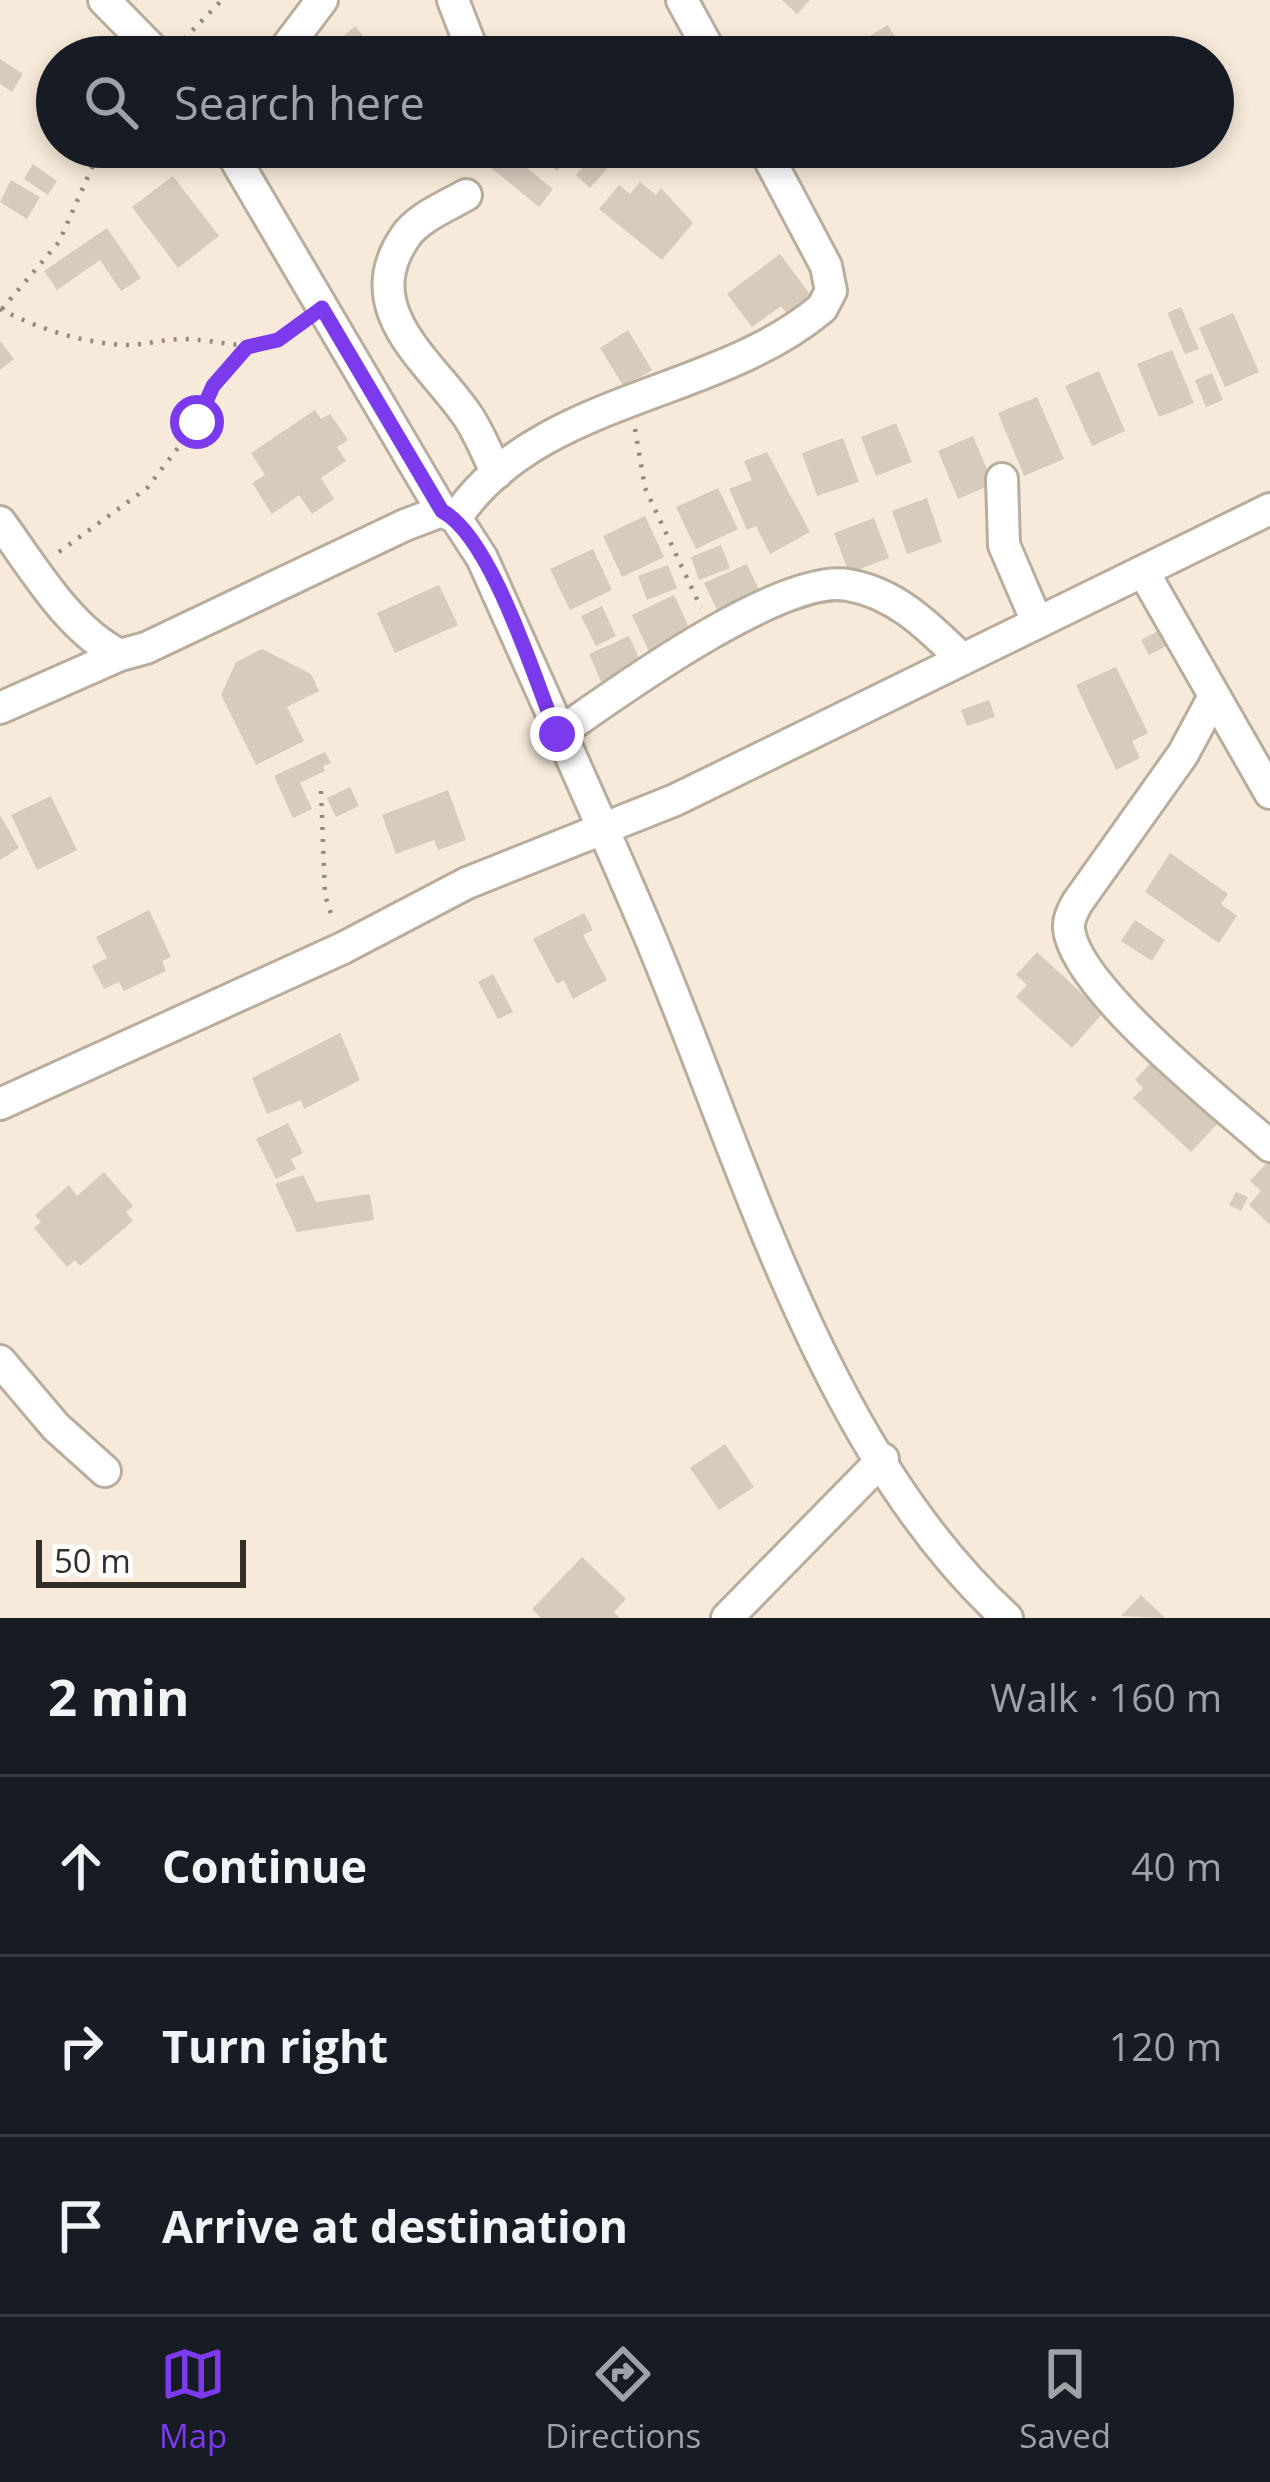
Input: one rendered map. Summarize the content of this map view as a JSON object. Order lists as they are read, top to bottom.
{
  "scale_bar": "50 m",
  "page": {
    "search": "Search here",
    "scale": "50 m",
    "heading": ["2 min", "Walk · 160 m"],
    "list": [
      ["Continue", "40 m"],
      ["Turn right", "120 m"],
      "Arrive at destination"
    ],
    "nav": ["Map", "Directions", "Saved"]
  }
}
